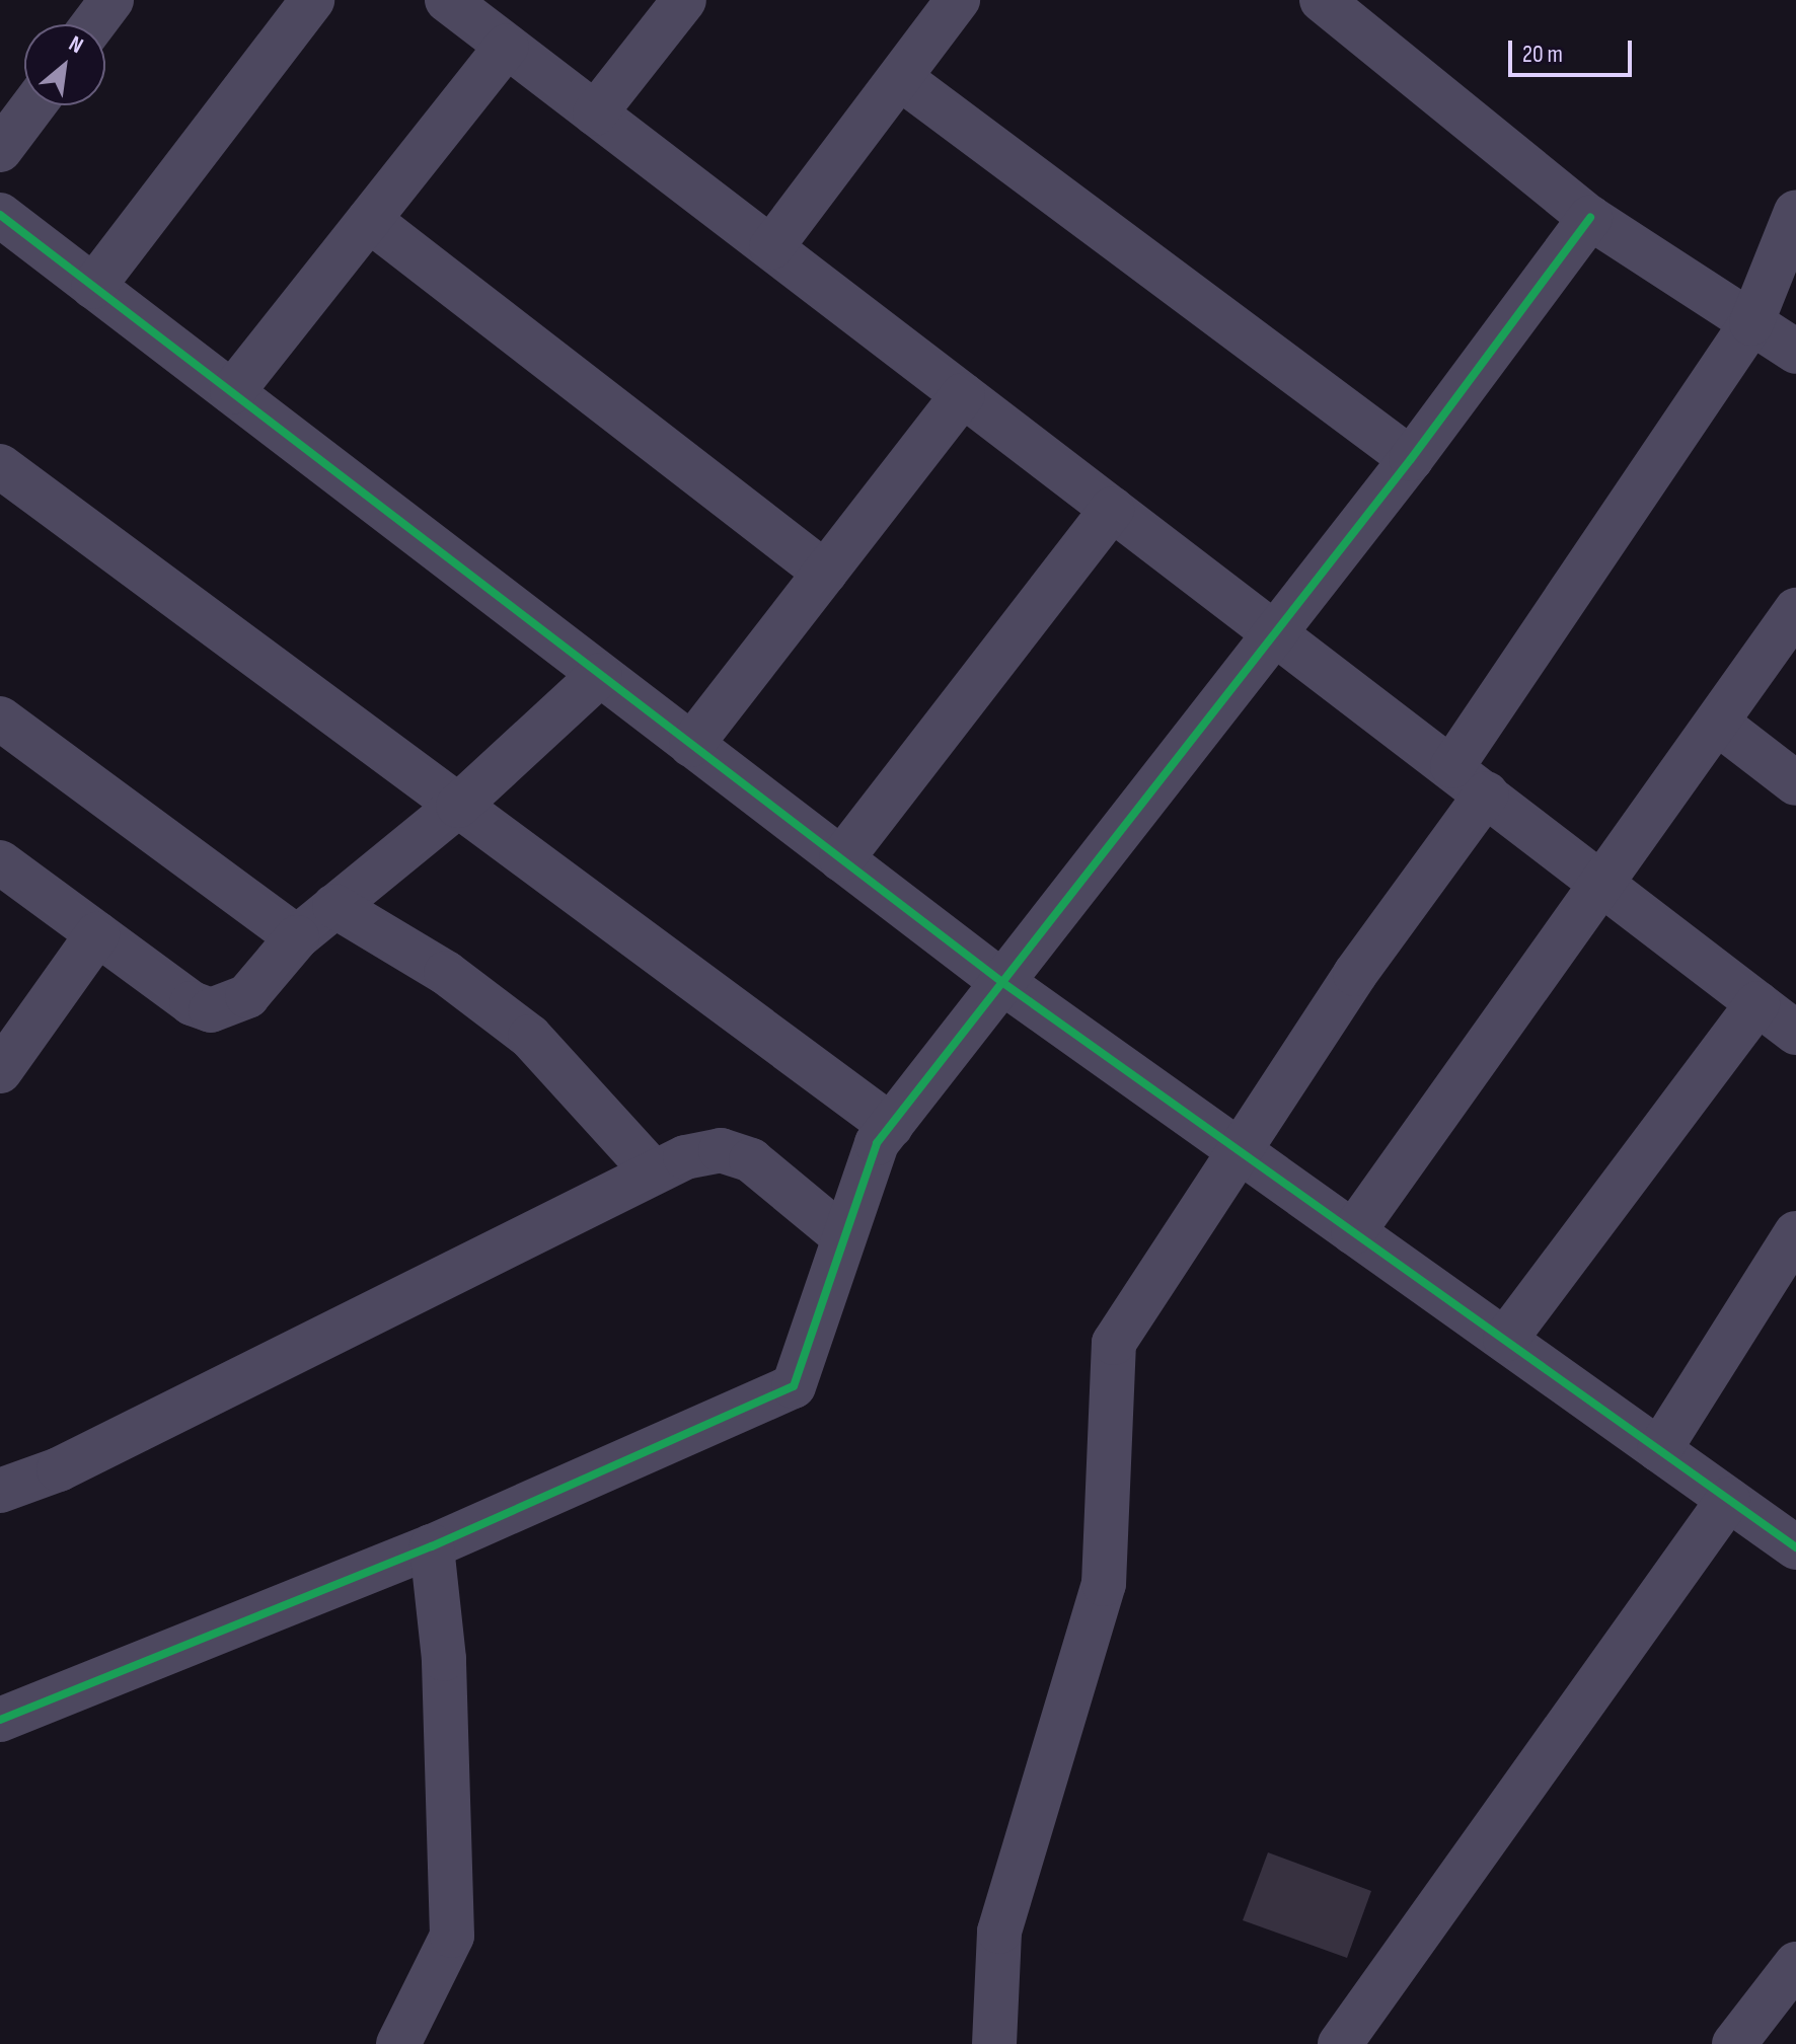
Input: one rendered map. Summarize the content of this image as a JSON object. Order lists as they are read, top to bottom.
{
  "scale_bar": "20 m",
  "north": "top right"
}
